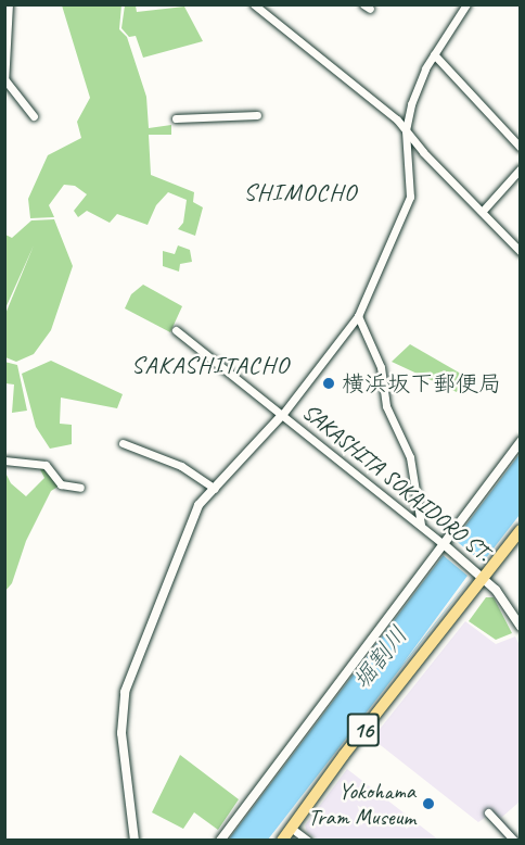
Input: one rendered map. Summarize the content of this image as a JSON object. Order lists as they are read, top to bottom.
{
  "streets": {
    "highway": ["16"],
    "street": ["SAKASHITA SOKAIDORO ST."]
  },
  "crossings": [
    ["SAKASHITA SOKAIDORO ST.", "16"]
  ],
  "districts": ["SHIMOCHO", "SAKASHITACHO"],
  "water": ["堀割川"],
  "places": ["横浜坂下郵便局", "Yokohama Tram Museum"]
}
